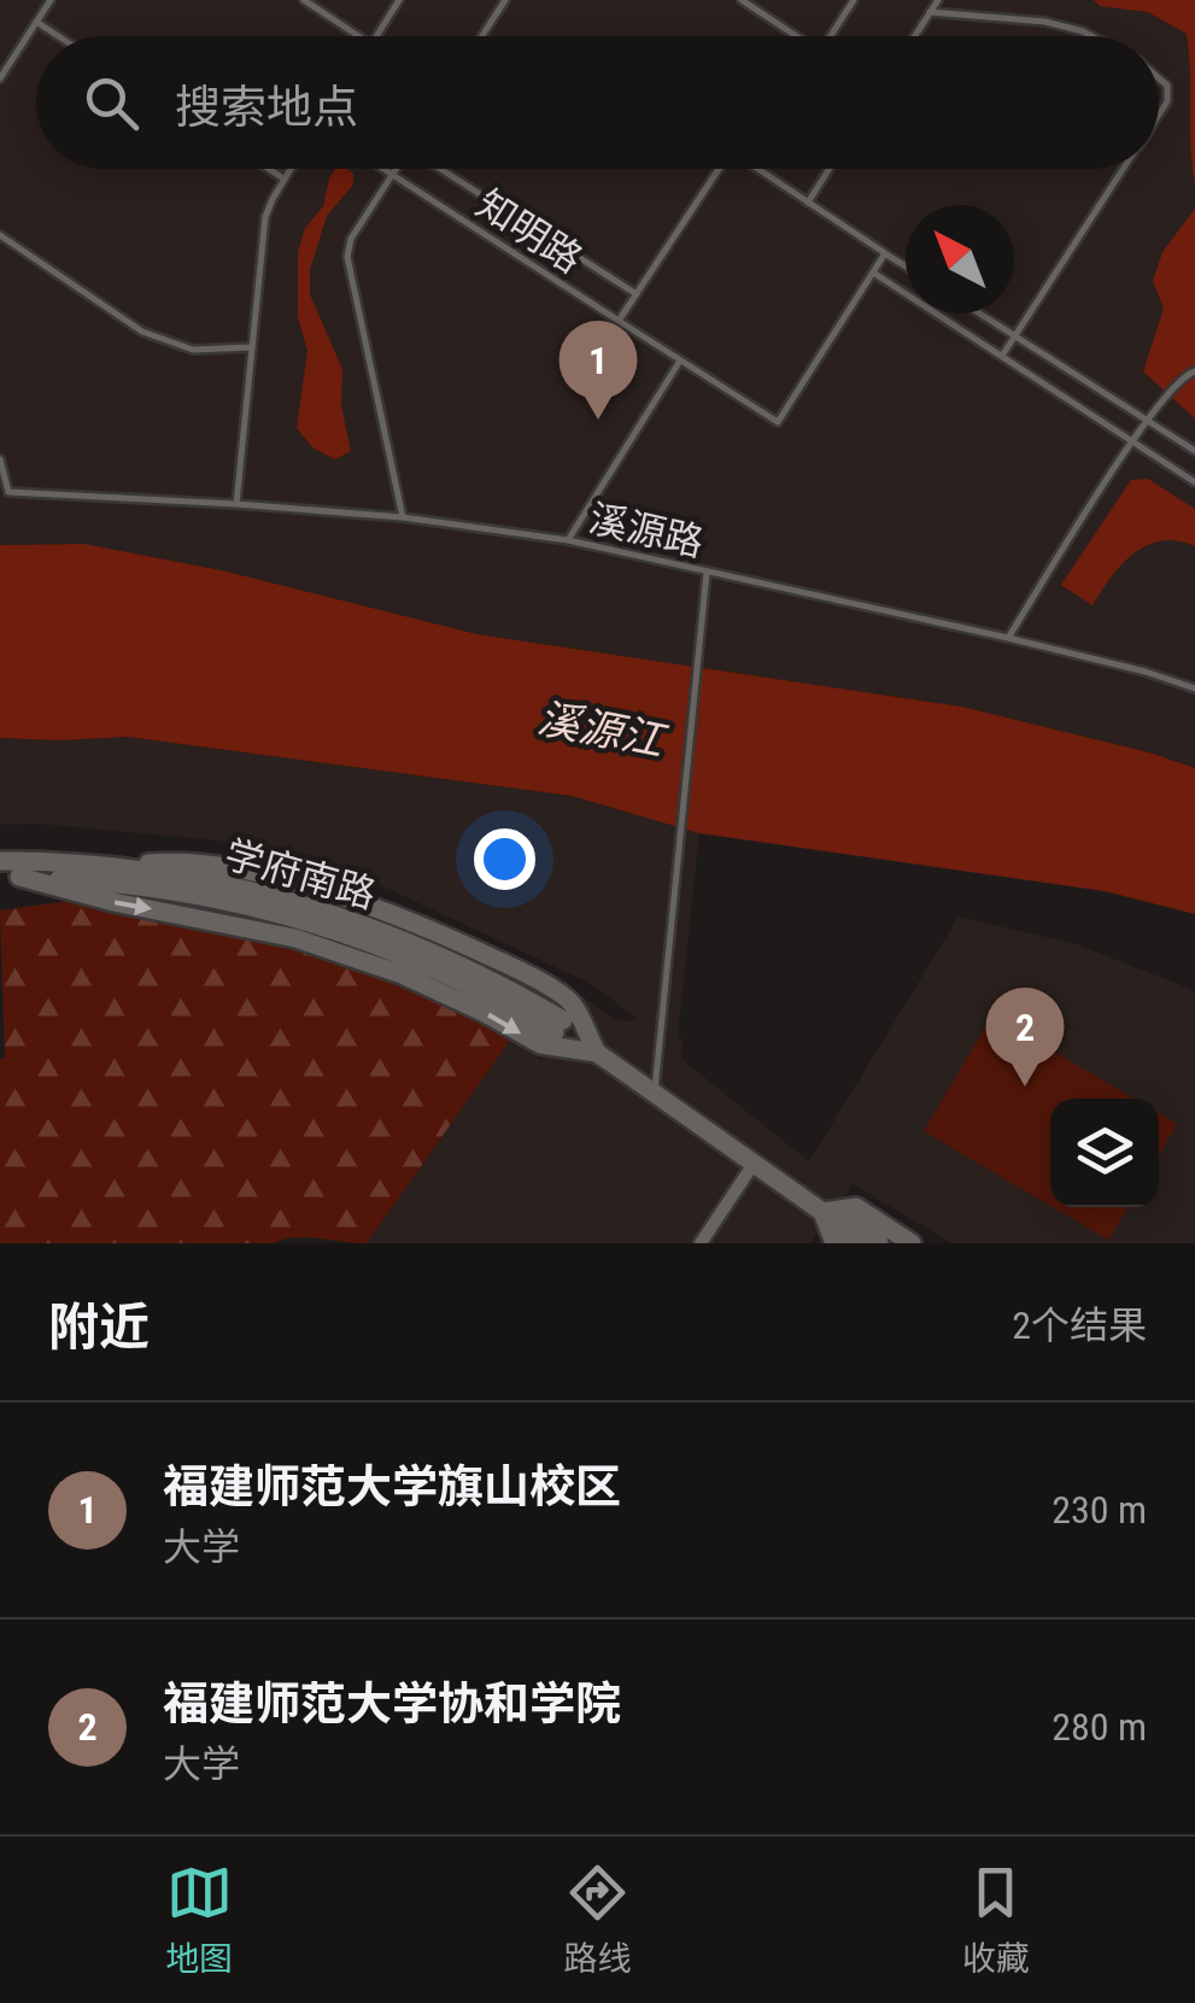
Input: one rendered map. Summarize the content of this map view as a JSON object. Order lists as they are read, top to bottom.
{
  "streets": {
    "main road": ["学府南路"],
    "lane": ["知明路", "溪源路"]
  },
  "water": ["溪源江"],
  "north": "top left",
  "page": {
    "search": "搜索地点",
    "pins": ["1", "2"],
    "heading": ["附近", "2个结果"],
    "list": [
      {
        "mark": "1",
        "name": "福建师范大学旗山校区",
        "note": "大学",
        "value": "230 m"
      },
      {
        "mark": "2",
        "name": "福建师范大学协和学院",
        "note": "大学",
        "value": "280 m"
      }
    ],
    "nav": ["地图", "路线", "收藏"]
  }
}
